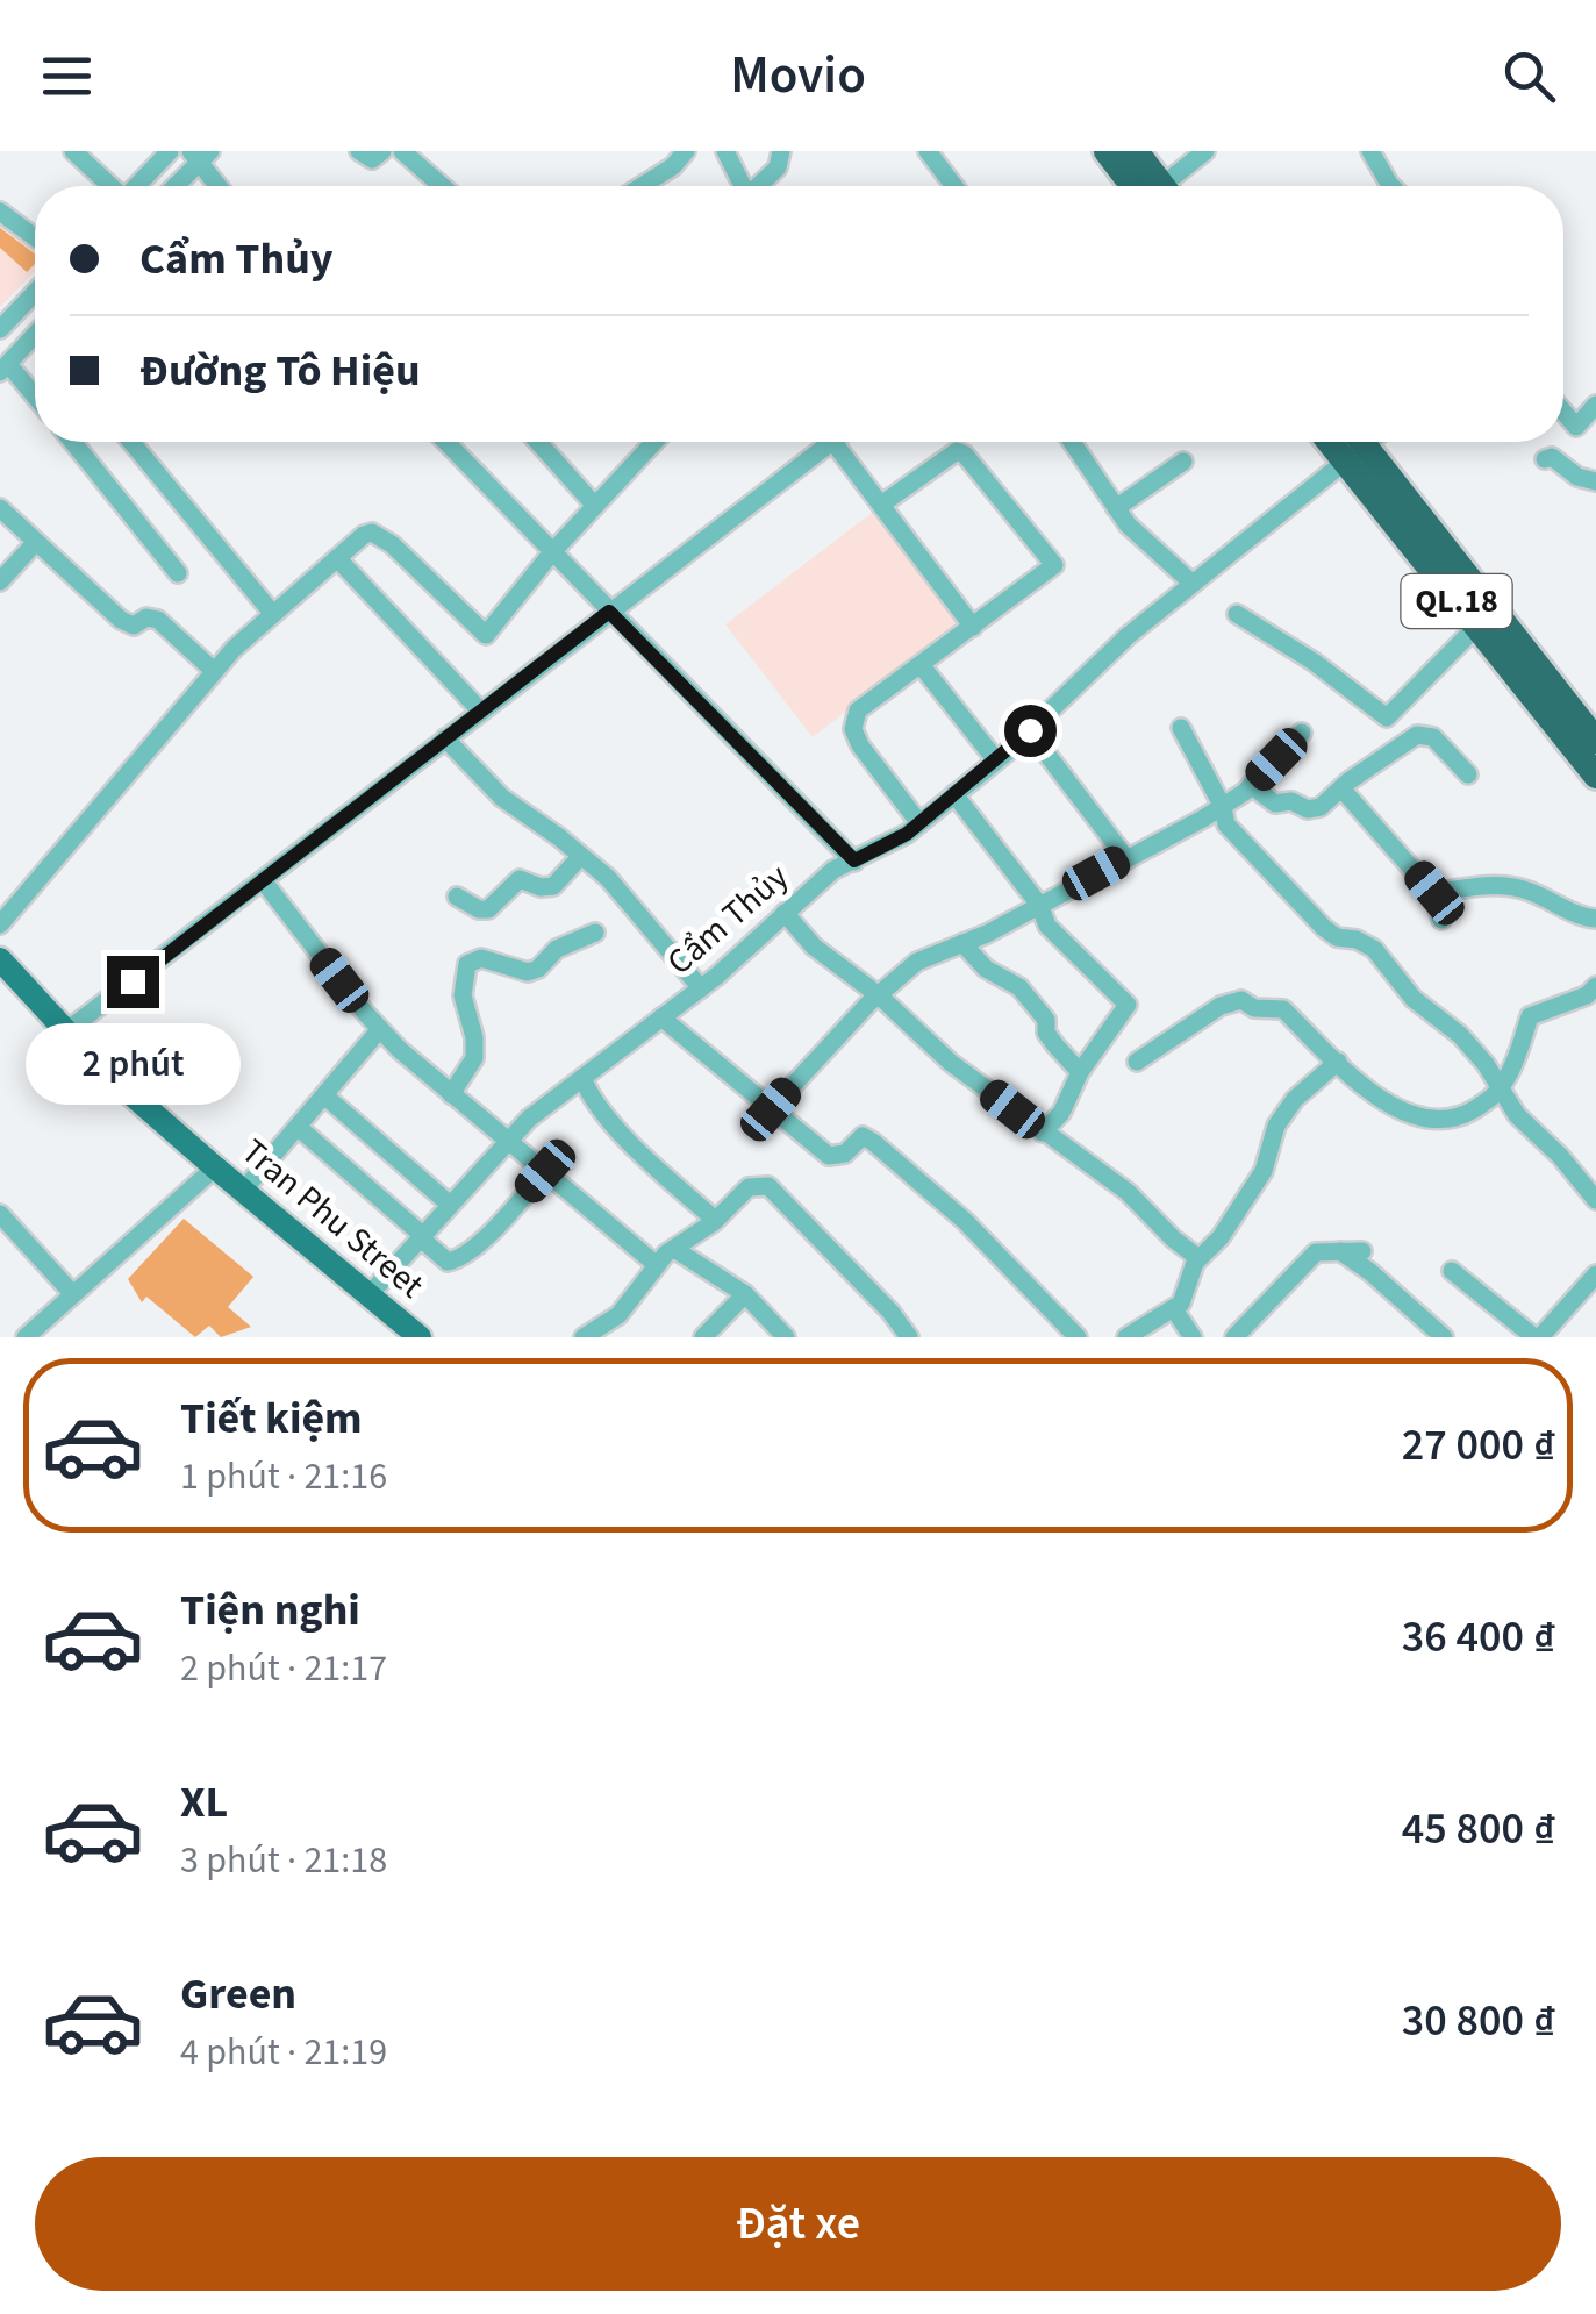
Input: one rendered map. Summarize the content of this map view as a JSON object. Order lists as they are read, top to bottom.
{
  "streets": {
    "highway": ["QL.18"],
    "main road": ["Tran Phu Street"],
    "street": ["Cẩm Thủy"]
  },
  "crossings": [
    ["QL.18", "Cẩm Thủy"],
    ["Cẩm Thủy", "Tran Phu Street"]
  ],
  "page": {
    "header": "Movio",
    "banner": ["Cẩm Thủy", "Đường Tô Hiệu"],
    "bubble": "2 phút",
    "list": [
      {
        "name": "Tiết kiệm",
        "note": "1 phút · 21:16",
        "value": "27 000 ₫"
      },
      {
        "name": "Tiện nghi",
        "note": "2 phút · 21:17",
        "value": "36 400 ₫"
      },
      {
        "name": "XL",
        "note": "3 phút · 21:18",
        "value": "45 800 ₫"
      },
      {
        "name": "Green",
        "note": "4 phút · 21:19",
        "value": "30 800 ₫"
      }
    ],
    "buttons": "Đặt xe"
  }
}
